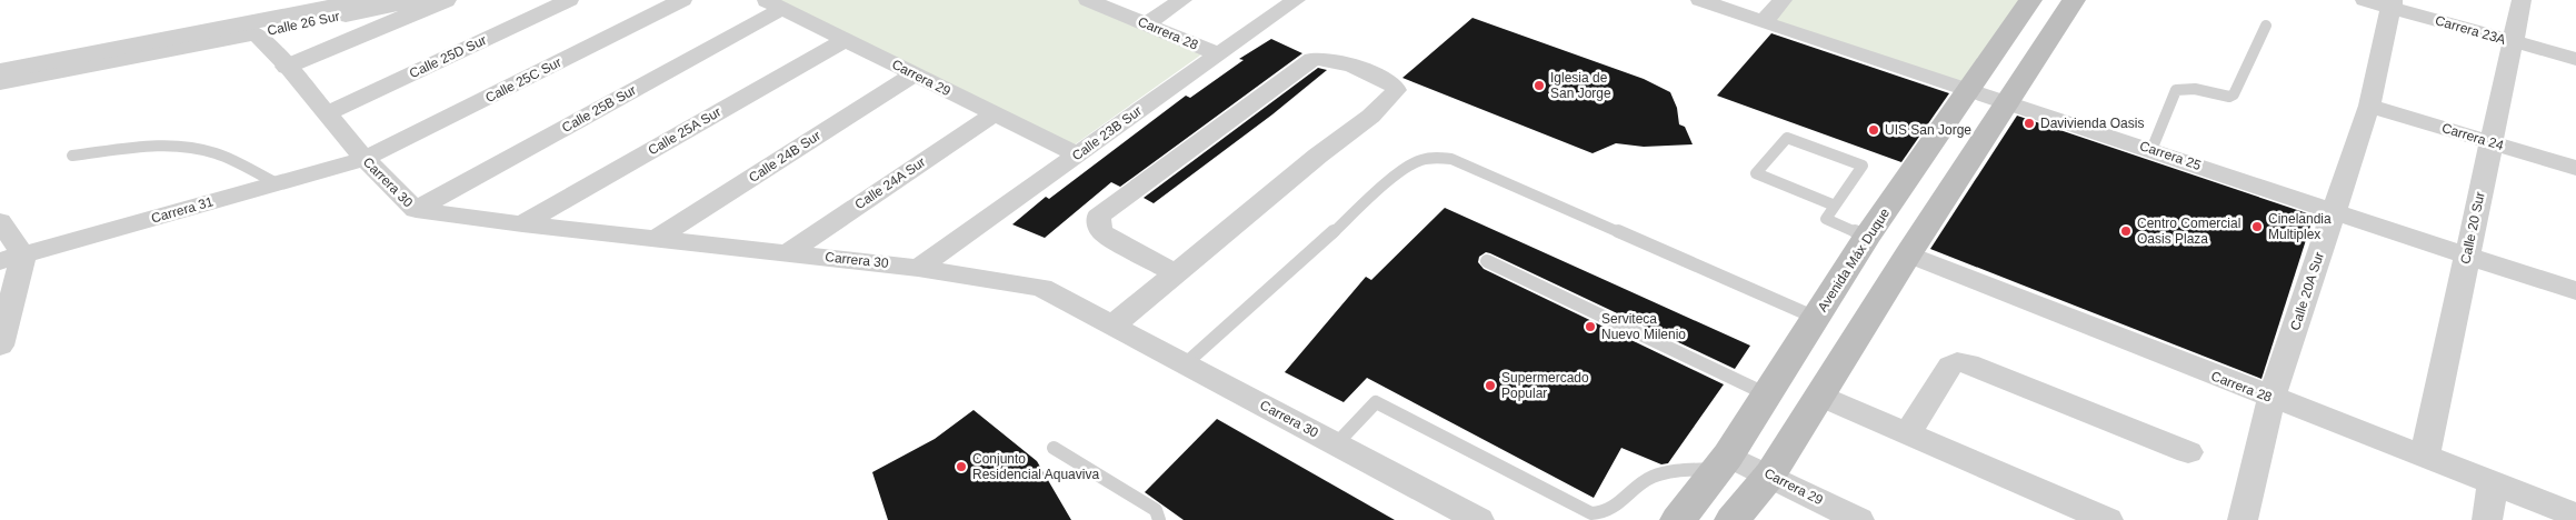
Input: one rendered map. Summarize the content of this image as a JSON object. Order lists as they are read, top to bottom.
{
  "streets": {
    "main road": ["Avenida Máx Duque"],
    "street": [
      "Calle 26 Sur",
      "Carrera 23A",
      "Carrera 28",
      "Calle 25D Sur",
      "Carrera 29",
      "Calle 25C Sur",
      "Calle 25B Sur",
      "Calle 25A Sur",
      "Calle 23B Sur",
      "Carrera 24",
      "Carrera 25",
      "Calle 24B Sur",
      "Carrera 30",
      "Calle 24A Sur",
      "Carrera 31",
      "Calle 20 Sur",
      "Calle 20A Sur"
    ]
  },
  "crossings": [
    ["Calle 26 Sur", "Carrera 30"],
    ["Carrera 23A", "Calle 20 Sur"],
    ["Carrera 23A", "Calle 20A Sur"],
    ["Carrera 28", "Calle 23B Sur"],
    ["Carrera 28", "Calle 20 Sur"],
    ["Carrera 28", "Calle 20A Sur"],
    ["Calle 25D Sur", "Carrera 30"],
    ["Carrera 29", "Calle 25B Sur"],
    ["Carrera 29", "Calle 25A Sur"],
    ["Carrera 29", "Calle 23B Sur"],
    ["Carrera 29", "Calle 24B Sur"],
    ["Carrera 29", "Calle 24A Sur"],
    ["Carrera 29", "Avenida Máx Duque"],
    ["Calle 25C Sur", "Carrera 30"],
    ["Calle 25C Sur", "Carrera 31"],
    ["Calle 25B Sur", "Carrera 30"],
    ["Calle 25A Sur", "Carrera 30"],
    ["Calle 23B Sur", "Carrera 30"],
    ["Carrera 24", "Calle 20 Sur"],
    ["Carrera 24", "Calle 20A Sur"],
    ["Carrera 25", "Calle 20 Sur"],
    ["Carrera 25", "Avenida Máx Duque"],
    ["Carrera 25", "Calle 20A Sur"],
    ["Calle 24B Sur", "Carrera 30"],
    ["Carrera 30", "Calle 24A Sur"],
    ["Carrera 30", "Carrera 31"]
  ],
  "places": [
    "Iglesia de San Jorge",
    "Davivienda Oasis",
    "UIS San Jorge",
    "Cinelandia Multiplex",
    "Centro Comercial Oasis Plaza",
    "Serviteca Nuevo Milenio",
    "Supermercado Popular",
    "Conjunto Residencial Aquaviva"
  ]
}
